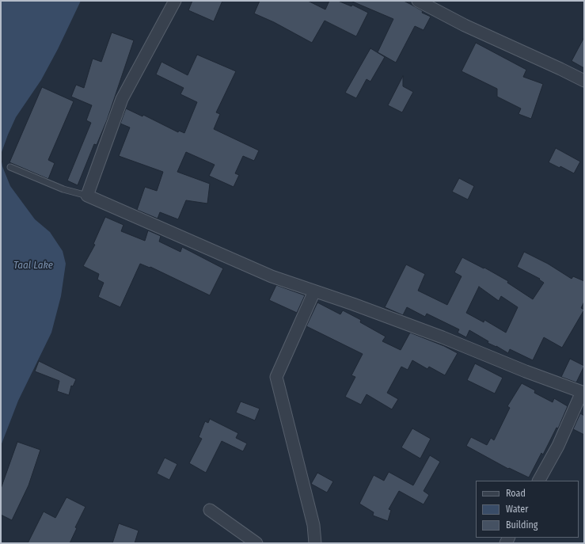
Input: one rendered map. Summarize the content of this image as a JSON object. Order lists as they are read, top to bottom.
{
  "water": ["Taal Lake"],
  "legend": ["Road", "Water", "Building"]
}
